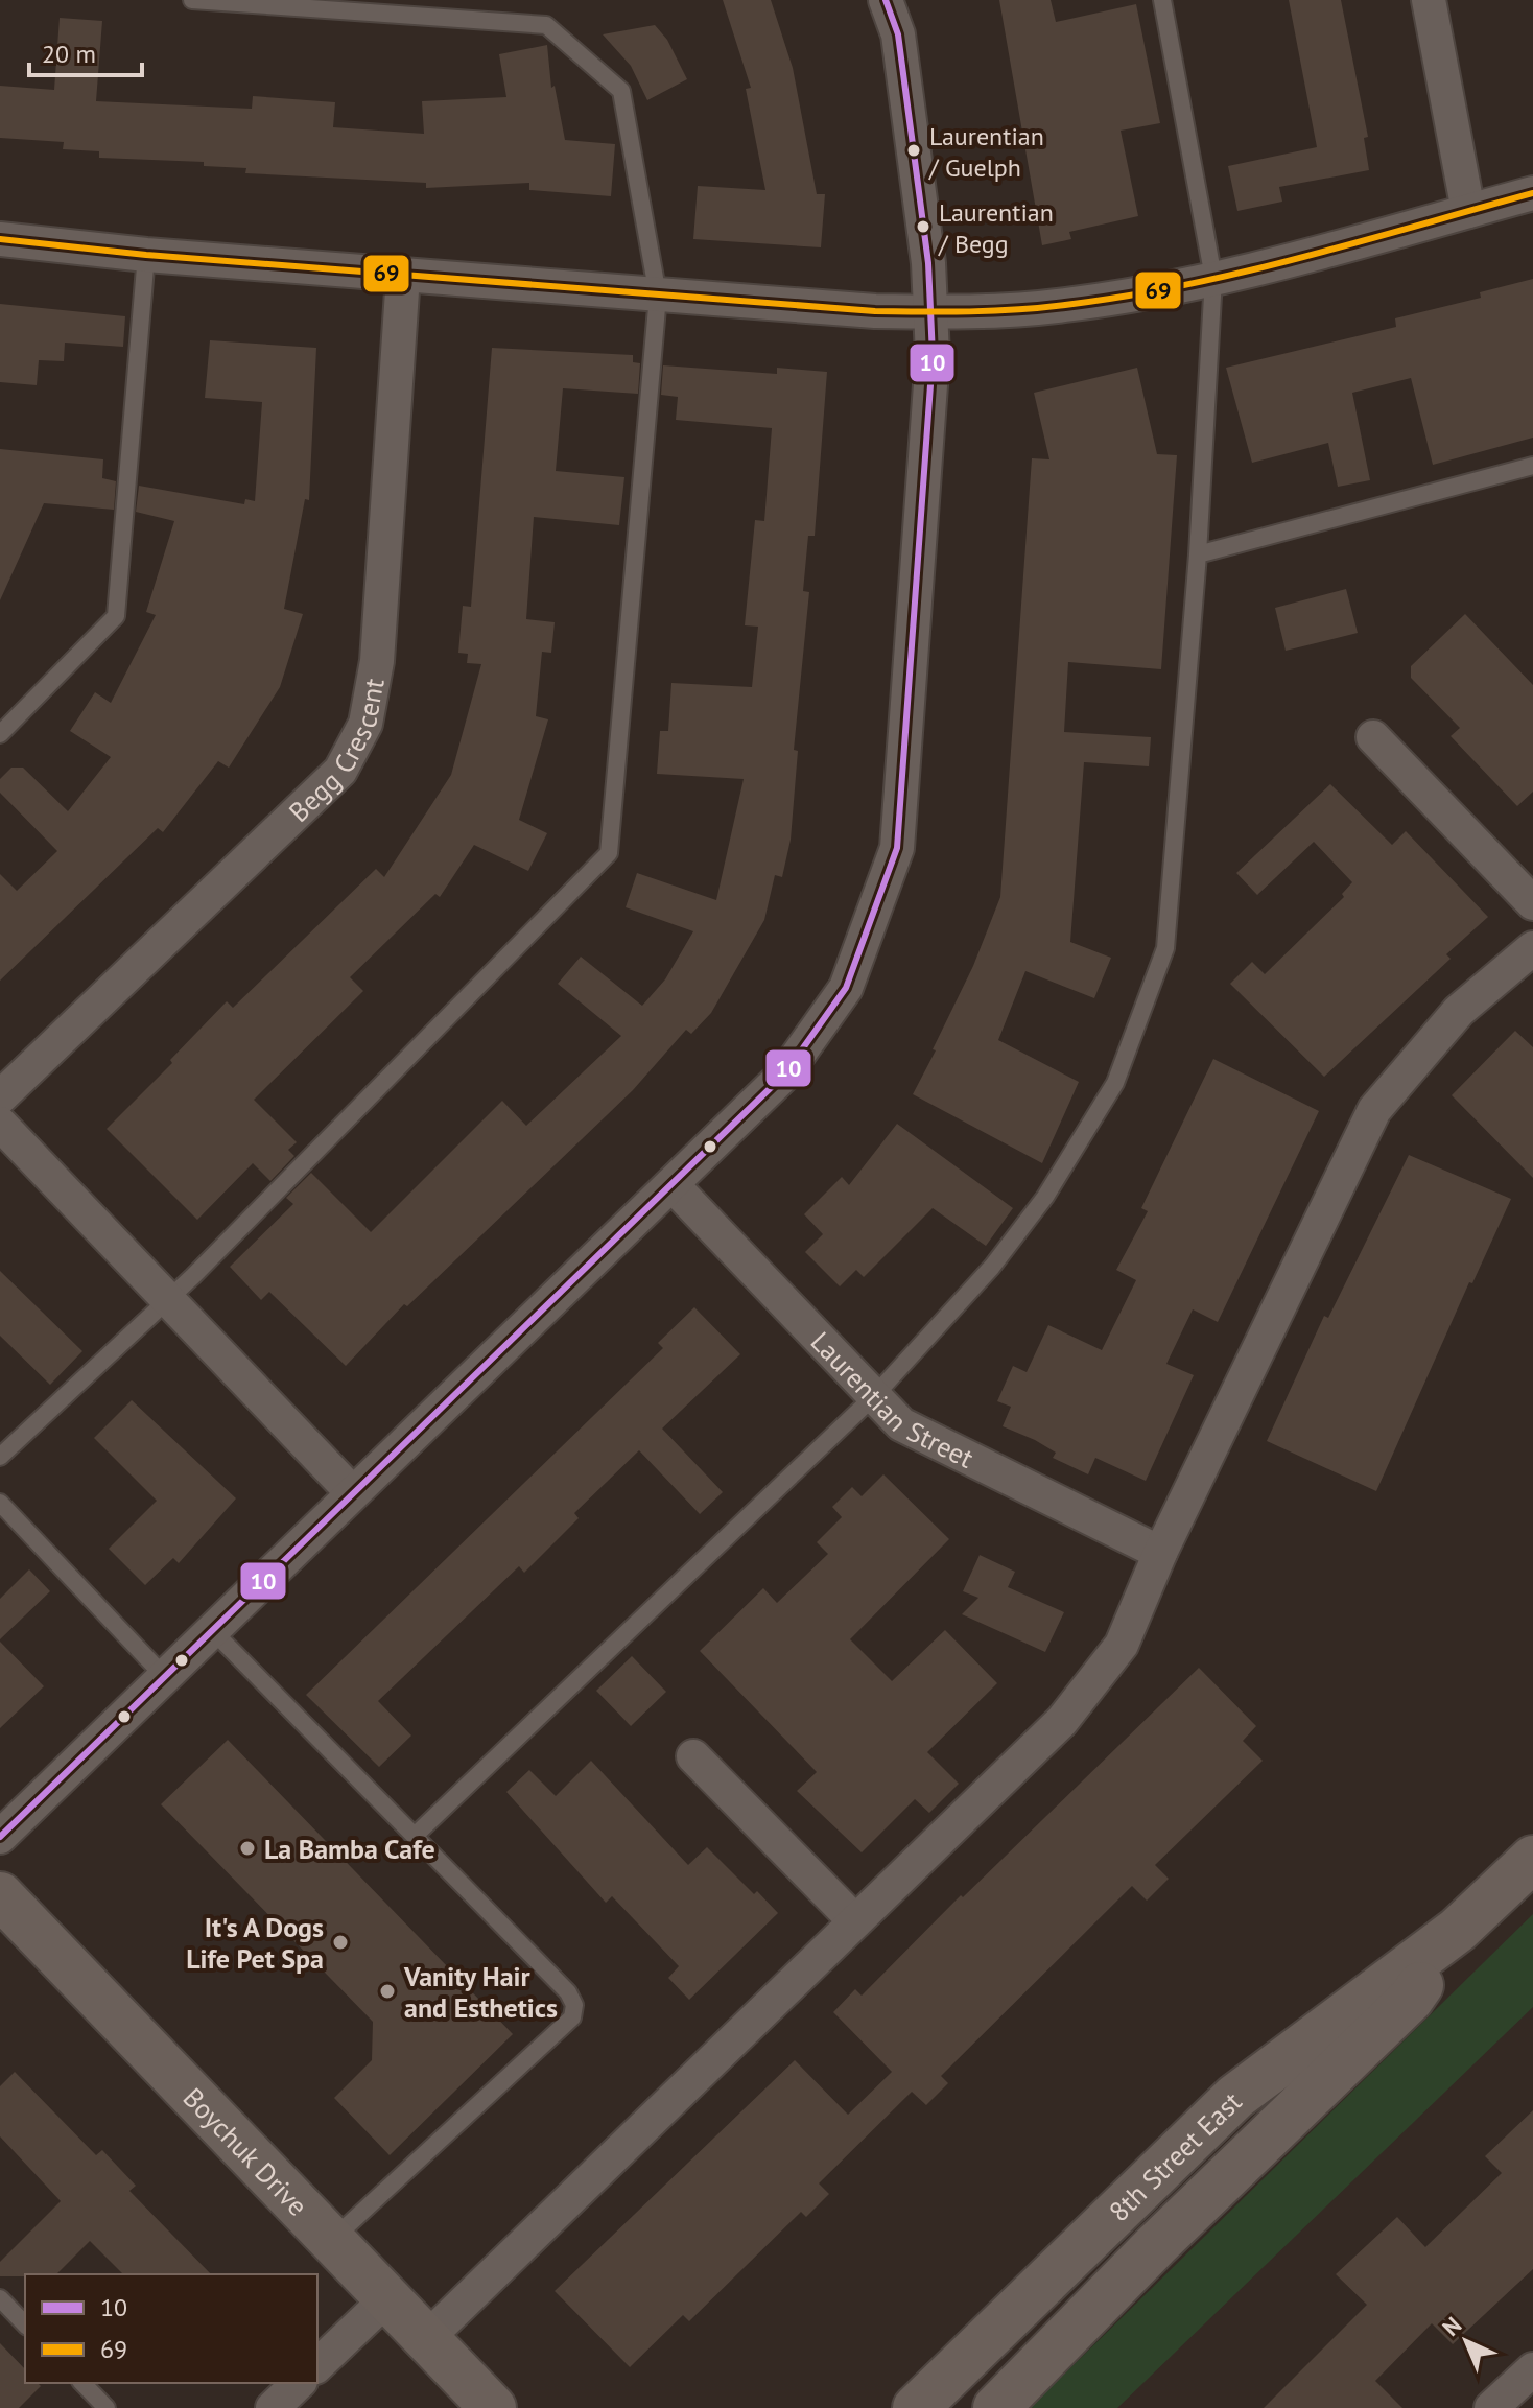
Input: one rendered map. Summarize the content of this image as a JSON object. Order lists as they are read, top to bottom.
{
  "streets": {
    "main road": ["Boychuk Drive", "8th Street East"],
    "street": ["Begg Crescent", "Laurentian Street"]
  },
  "places": [
    "Laurentian / Guelph",
    "Laurentian / Begg",
    "La Bamba Cafe",
    "It's A Dogs Life Pet Spa",
    "Vanity Hair and Esthetics"
  ],
  "lines": ["transit line 10", "transit line 69"],
  "legend": ["10", "69"],
  "scale_bar": "20 m",
  "north": "top left"
}
